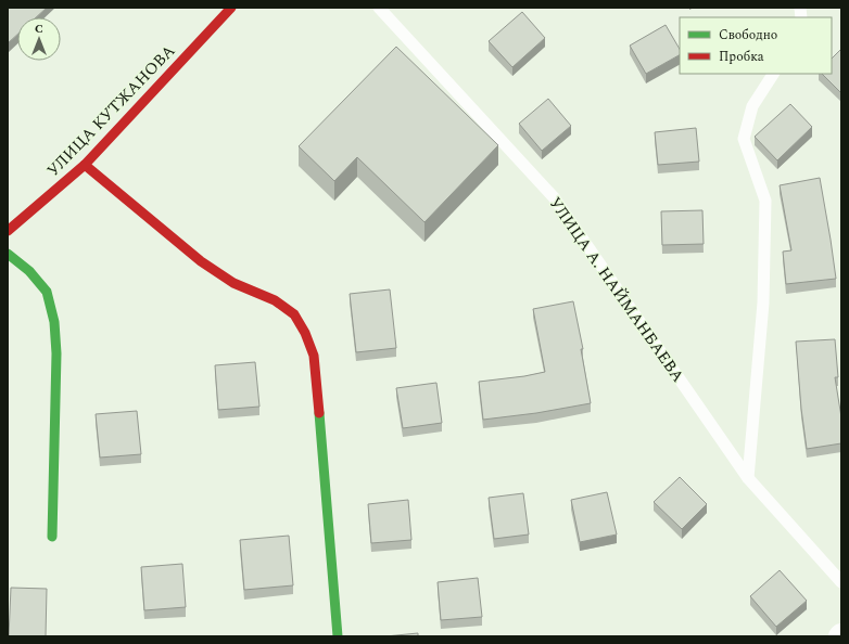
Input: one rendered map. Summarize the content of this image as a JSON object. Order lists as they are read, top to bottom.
{
  "streets": {
    "street": ["УЛИЦА КУТЖАНОВА"],
    "lane": ["УЛИЦА А. НАЙМАНБАЕВА"]
  },
  "legend": ["Свободно", "Пробка"],
  "north": "top"
}
